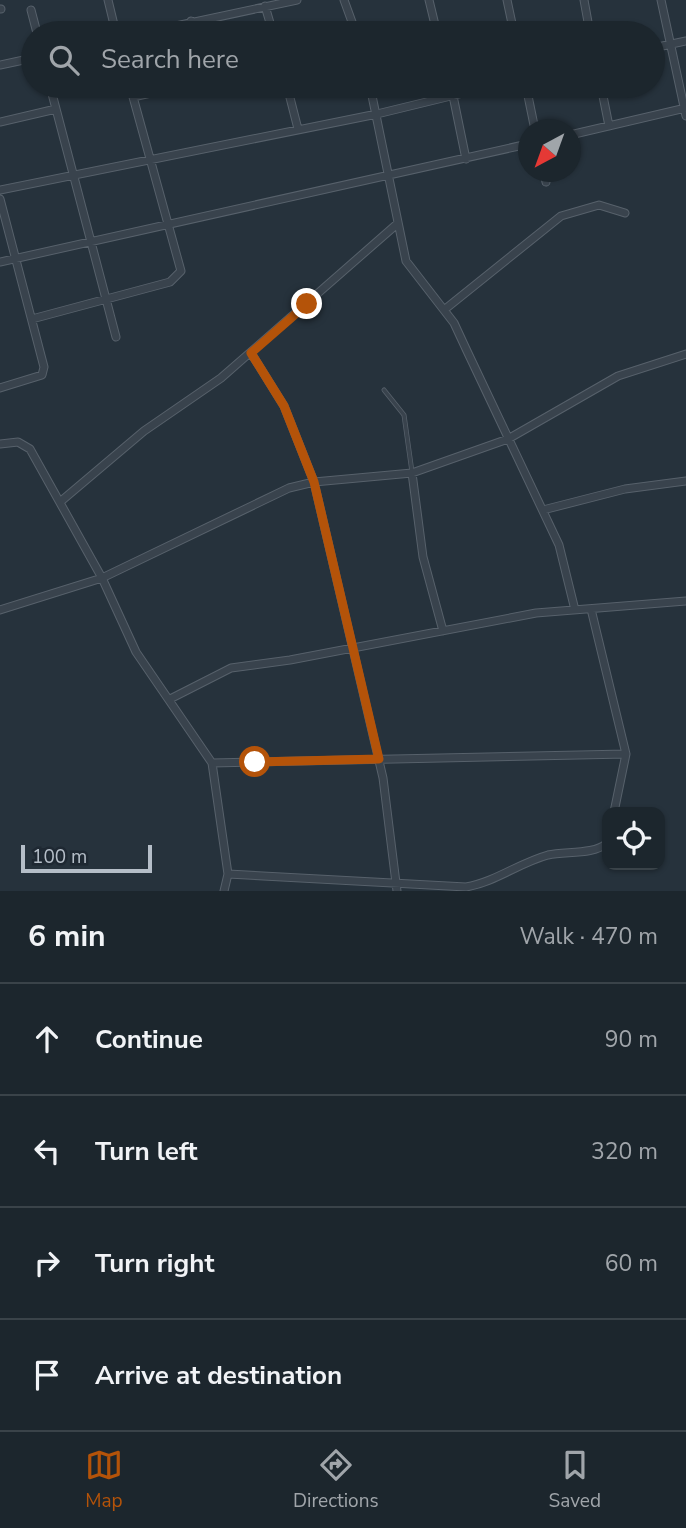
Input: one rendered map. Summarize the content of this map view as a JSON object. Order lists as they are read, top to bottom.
{
  "scale_bar": "100 m",
  "north": "bottom left",
  "page": {
    "search": "Search here",
    "scale": "100 m",
    "heading": ["6 min", "Walk · 470 m"],
    "list": [
      ["Continue", "90 m"],
      ["Turn left", "320 m"],
      ["Turn right", "60 m"],
      "Arrive at destination"
    ],
    "nav": ["Map", "Directions", "Saved"]
  }
}
